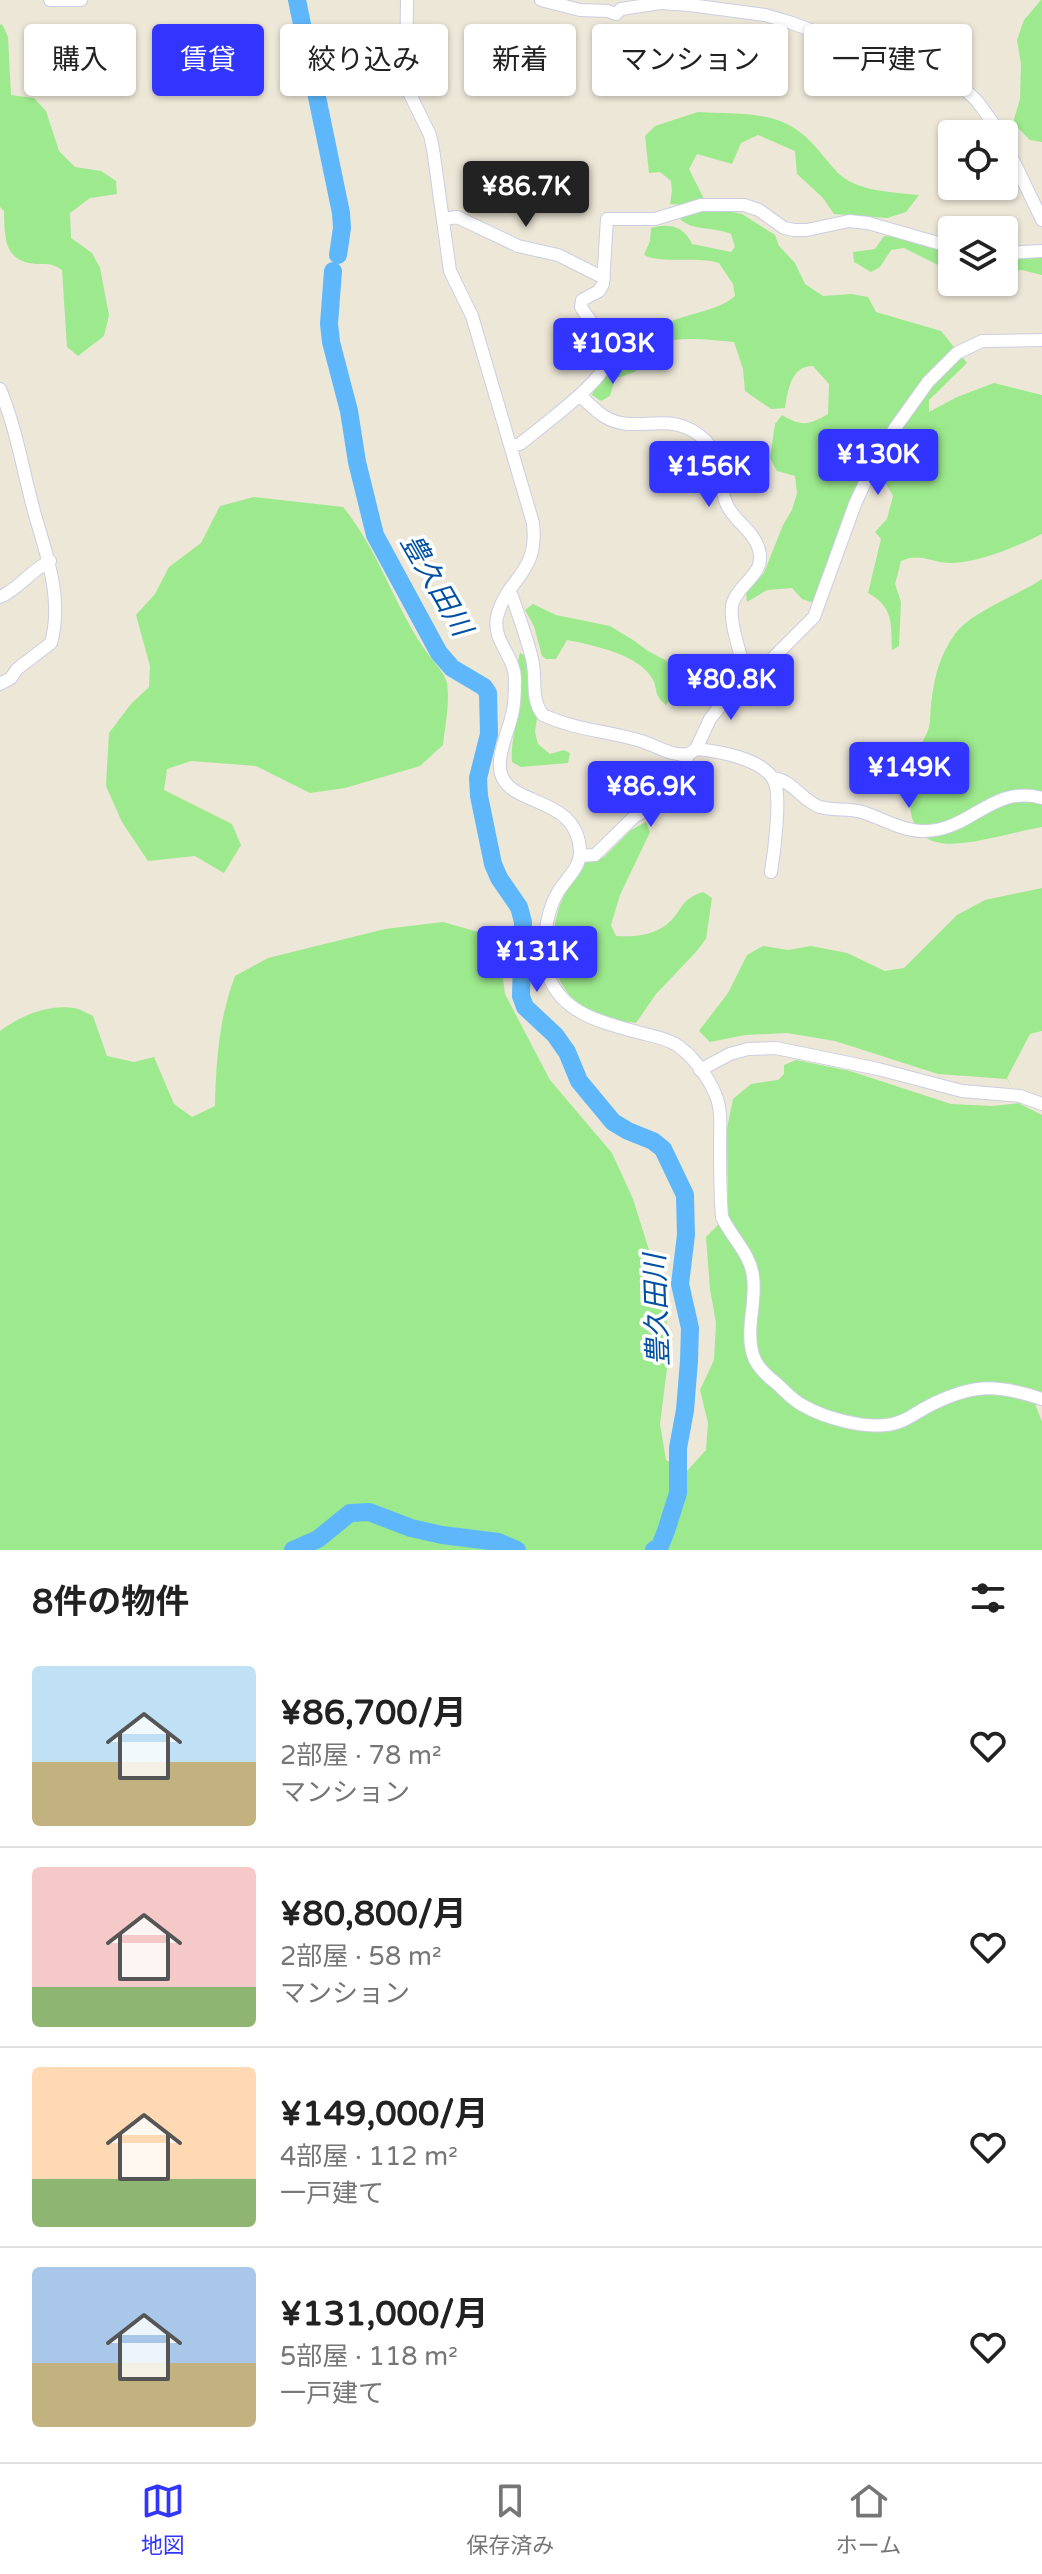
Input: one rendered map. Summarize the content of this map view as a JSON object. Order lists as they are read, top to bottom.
{
  "water": ["豊久田川"],
  "page": {
    "chip": [
      "購入",
      "賃貸",
      "絞り込み",
      "新着",
      "マンション",
      "一戸建て"
    ],
    "price": [
      "¥86.7K",
      "¥103K",
      "¥130K",
      "¥156K",
      "¥80.8K",
      "¥149K",
      "¥86.9K",
      "¥131K"
    ],
    "heading": "8件の物件",
    "list": [
      {
        "name": "¥86,700/月",
        "note": "2部屋 · 78 m² · マンション"
      },
      {
        "name": "¥80,800/月",
        "note": "2部屋 · 58 m² · マンション"
      },
      {
        "name": "¥149,000/月",
        "note": "4部屋 · 112 m² · 一戸建て"
      },
      {
        "name": "¥131,000/月",
        "note": "5部屋 · 118 m² · 一戸建て"
      }
    ],
    "tabs": ["地図", "保存済み", "ホーム"]
  }
}
